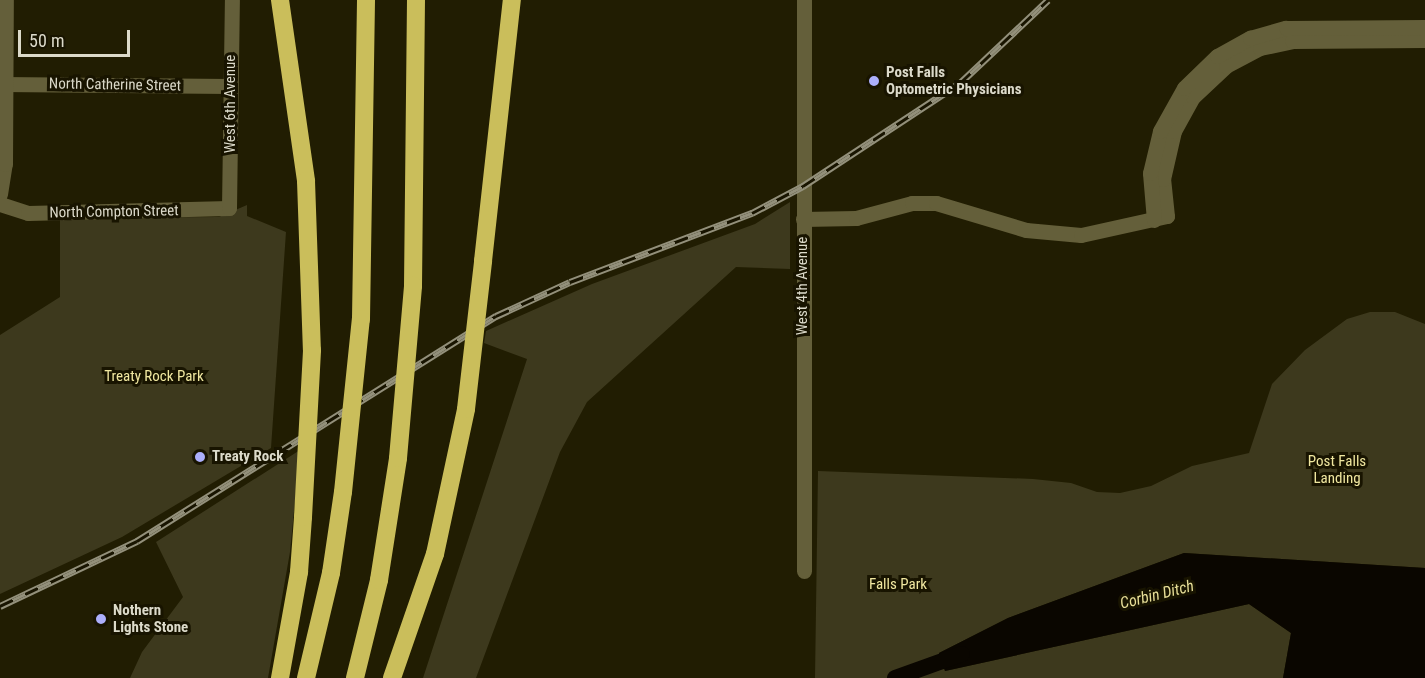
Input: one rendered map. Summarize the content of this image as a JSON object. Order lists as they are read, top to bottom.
{
  "streets": {
    "street": [
      "North Catherine Street",
      "West 6th Avenue",
      "North Compton Street",
      "West 4th Avenue"
    ]
  },
  "crossings": [
    ["North Catherine Street", "West 6th Avenue"],
    ["West 6th Avenue", "North Compton Street"]
  ],
  "water": ["Corbin Ditch"],
  "parks": ["Treaty Rock Park", "Post Falls Landing", "Falls Park"],
  "places": ["Post Falls Optometric Physicians", "Treaty Rock", "Nothern Lights Stone"],
  "scale_bar": "50 m"
}
